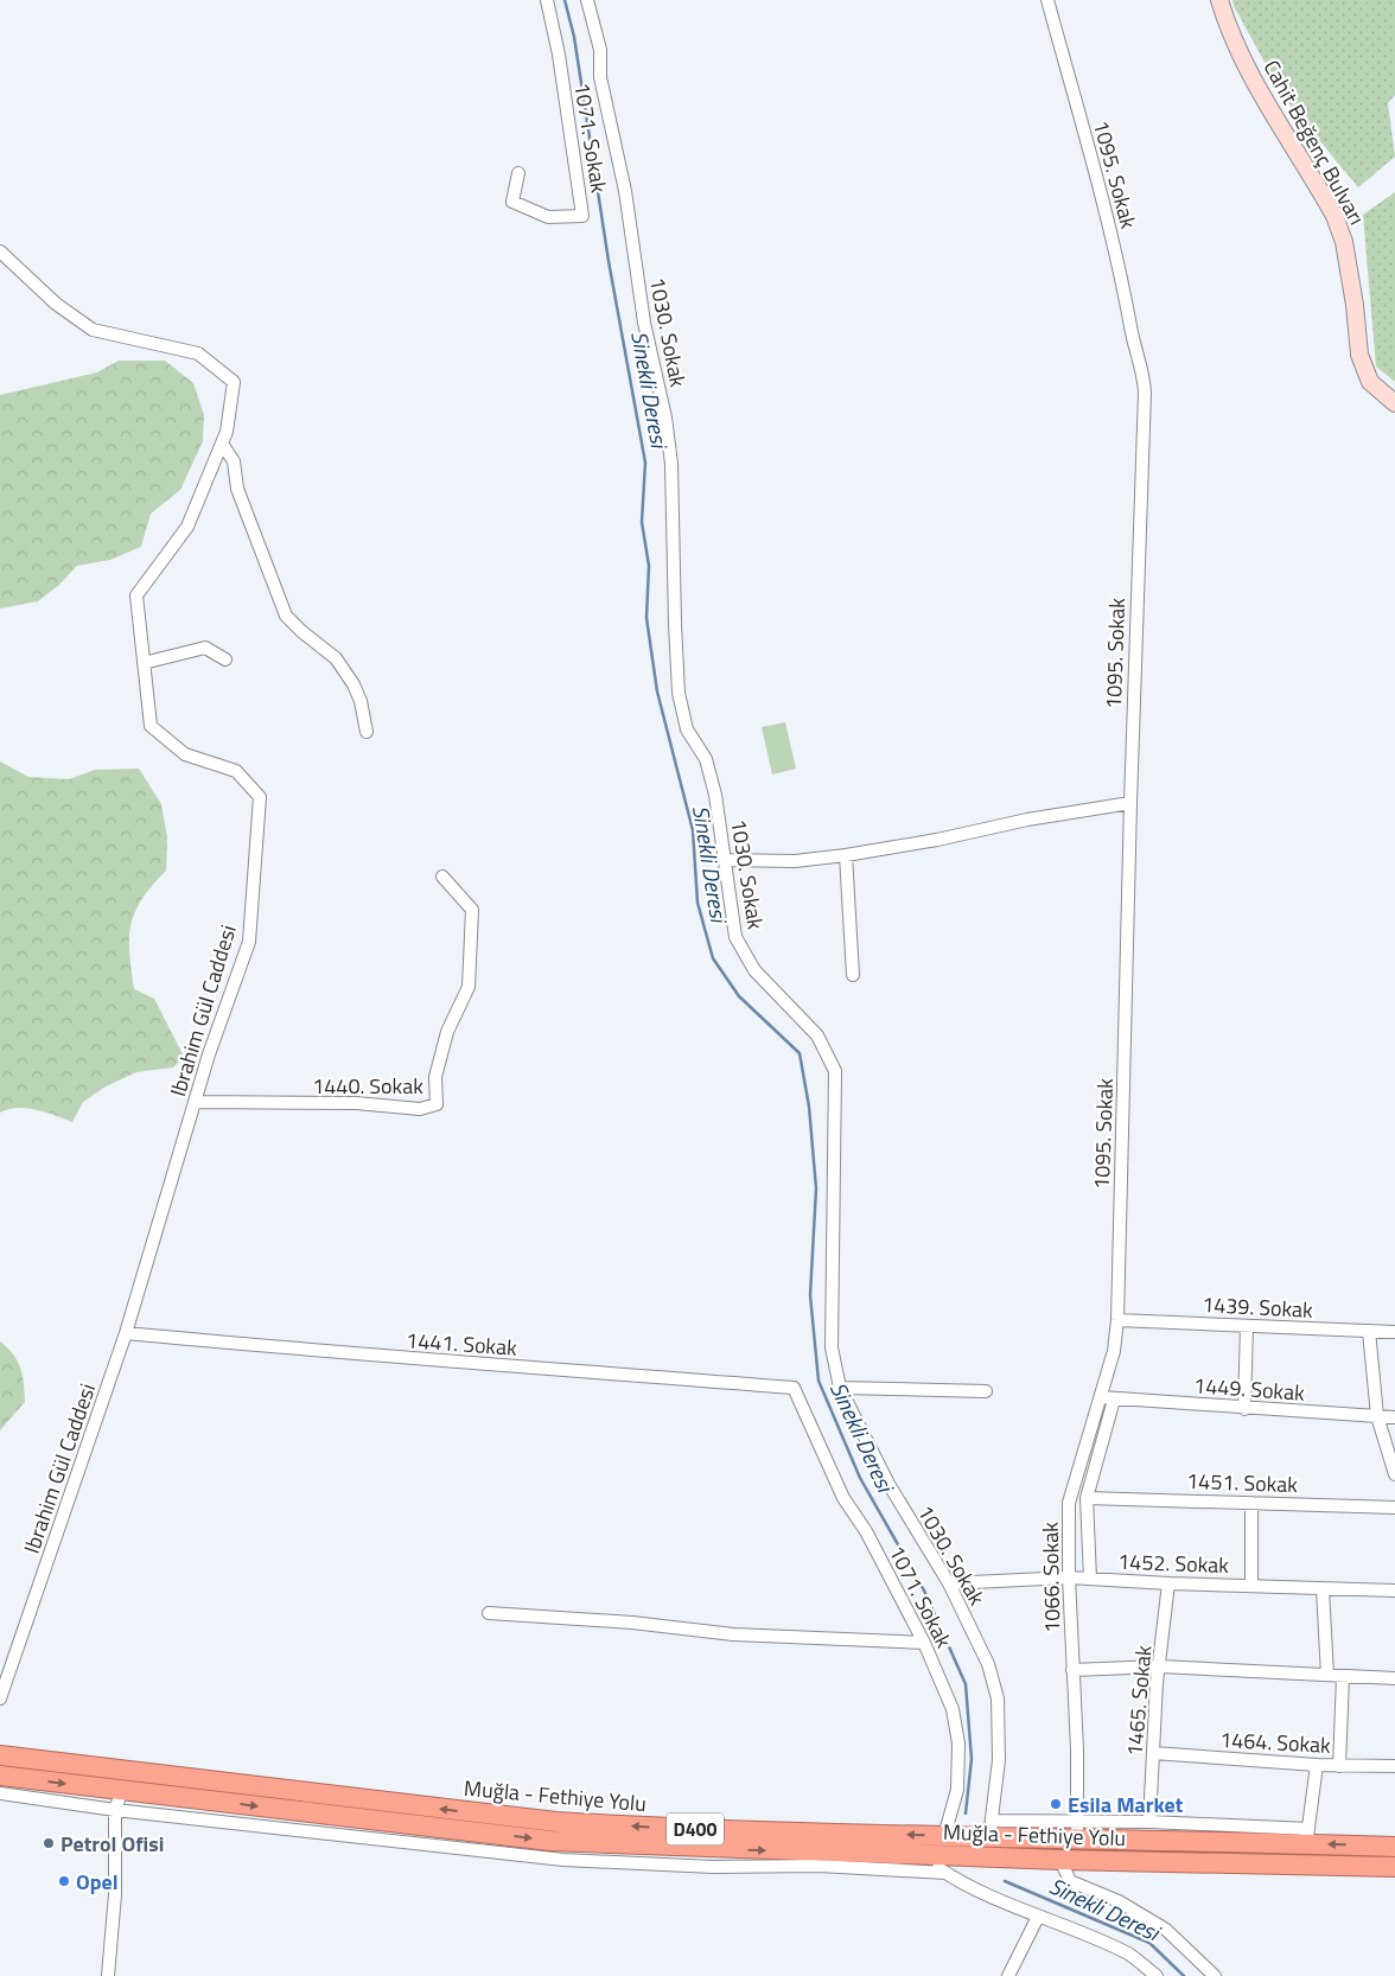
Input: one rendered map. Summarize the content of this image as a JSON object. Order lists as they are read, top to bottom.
{
  "streets": {
    "highway": ["Muğla - Fethiye Yolu", "D400"],
    "main road": ["Cahit Beğenç Bulvarı"],
    "street": [
      "1071. Sokak",
      "1095. Sokak",
      "1030. Sokak",
      "Ibrahim Gül Caddesi",
      "1440. Sokak",
      "1439. Sokak",
      "1441. Sokak",
      "1449. Sokak",
      "1451. Sokak",
      "1452. Sokak",
      "1066. Sokak",
      "1465. Sokak",
      "1464. Sokak"
    ]
  },
  "crossings": [
    ["1071. Sokak", "1441. Sokak"],
    ["1071. Sokak", "Muğla - Fethiye Yolu"],
    ["1095. Sokak", "1439. Sokak"],
    ["1095. Sokak", "1066. Sokak"],
    ["1030. Sokak", "1452. Sokak"],
    ["1030. Sokak", "Muğla - Fethiye Yolu"],
    ["Ibrahim Gül Caddesi", "1440. Sokak"],
    ["Ibrahim Gül Caddesi", "1441. Sokak"],
    ["1439. Sokak", "1066. Sokak"],
    ["1449. Sokak", "1066. Sokak"],
    ["1452. Sokak", "1066. Sokak"],
    ["1452. Sokak", "1465. Sokak"],
    ["1066. Sokak", "Muğla - Fethiye Yolu"],
    ["1465. Sokak", "1464. Sokak"]
  ],
  "water": ["Sinekli Deresi"],
  "places": ["Esila Market", "Petrol Ofisi", "Opel"]
}
